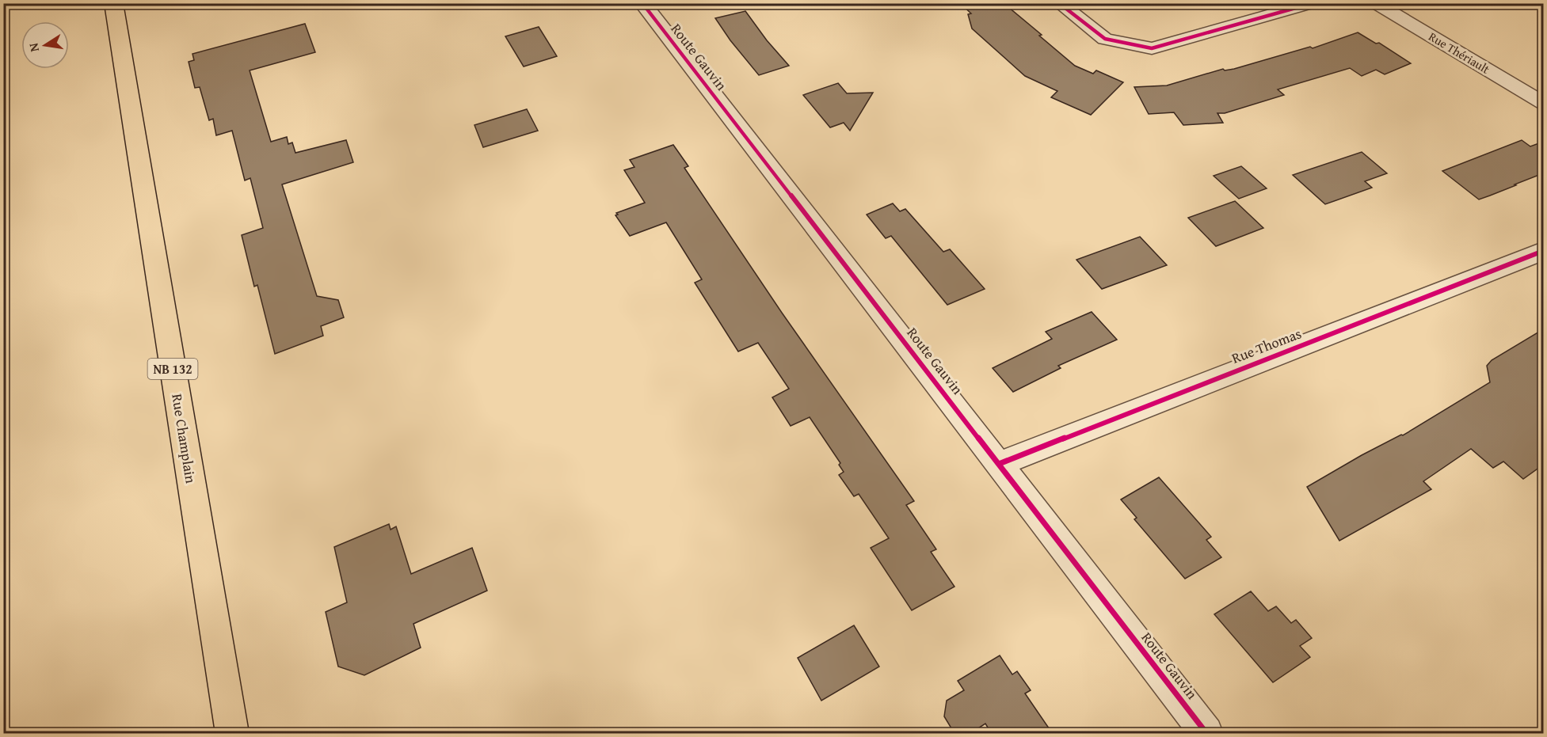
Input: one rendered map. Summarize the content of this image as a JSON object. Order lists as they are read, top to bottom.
{
  "streets": {
    "main road": ["NB 132", "Rue Champlain"],
    "street": ["Rue Thériault", "Route Gauvin", "Rue Thomas"]
  },
  "crossings": [
    ["Route Gauvin", "Rue Thomas"]
  ],
  "north": "left"
}
